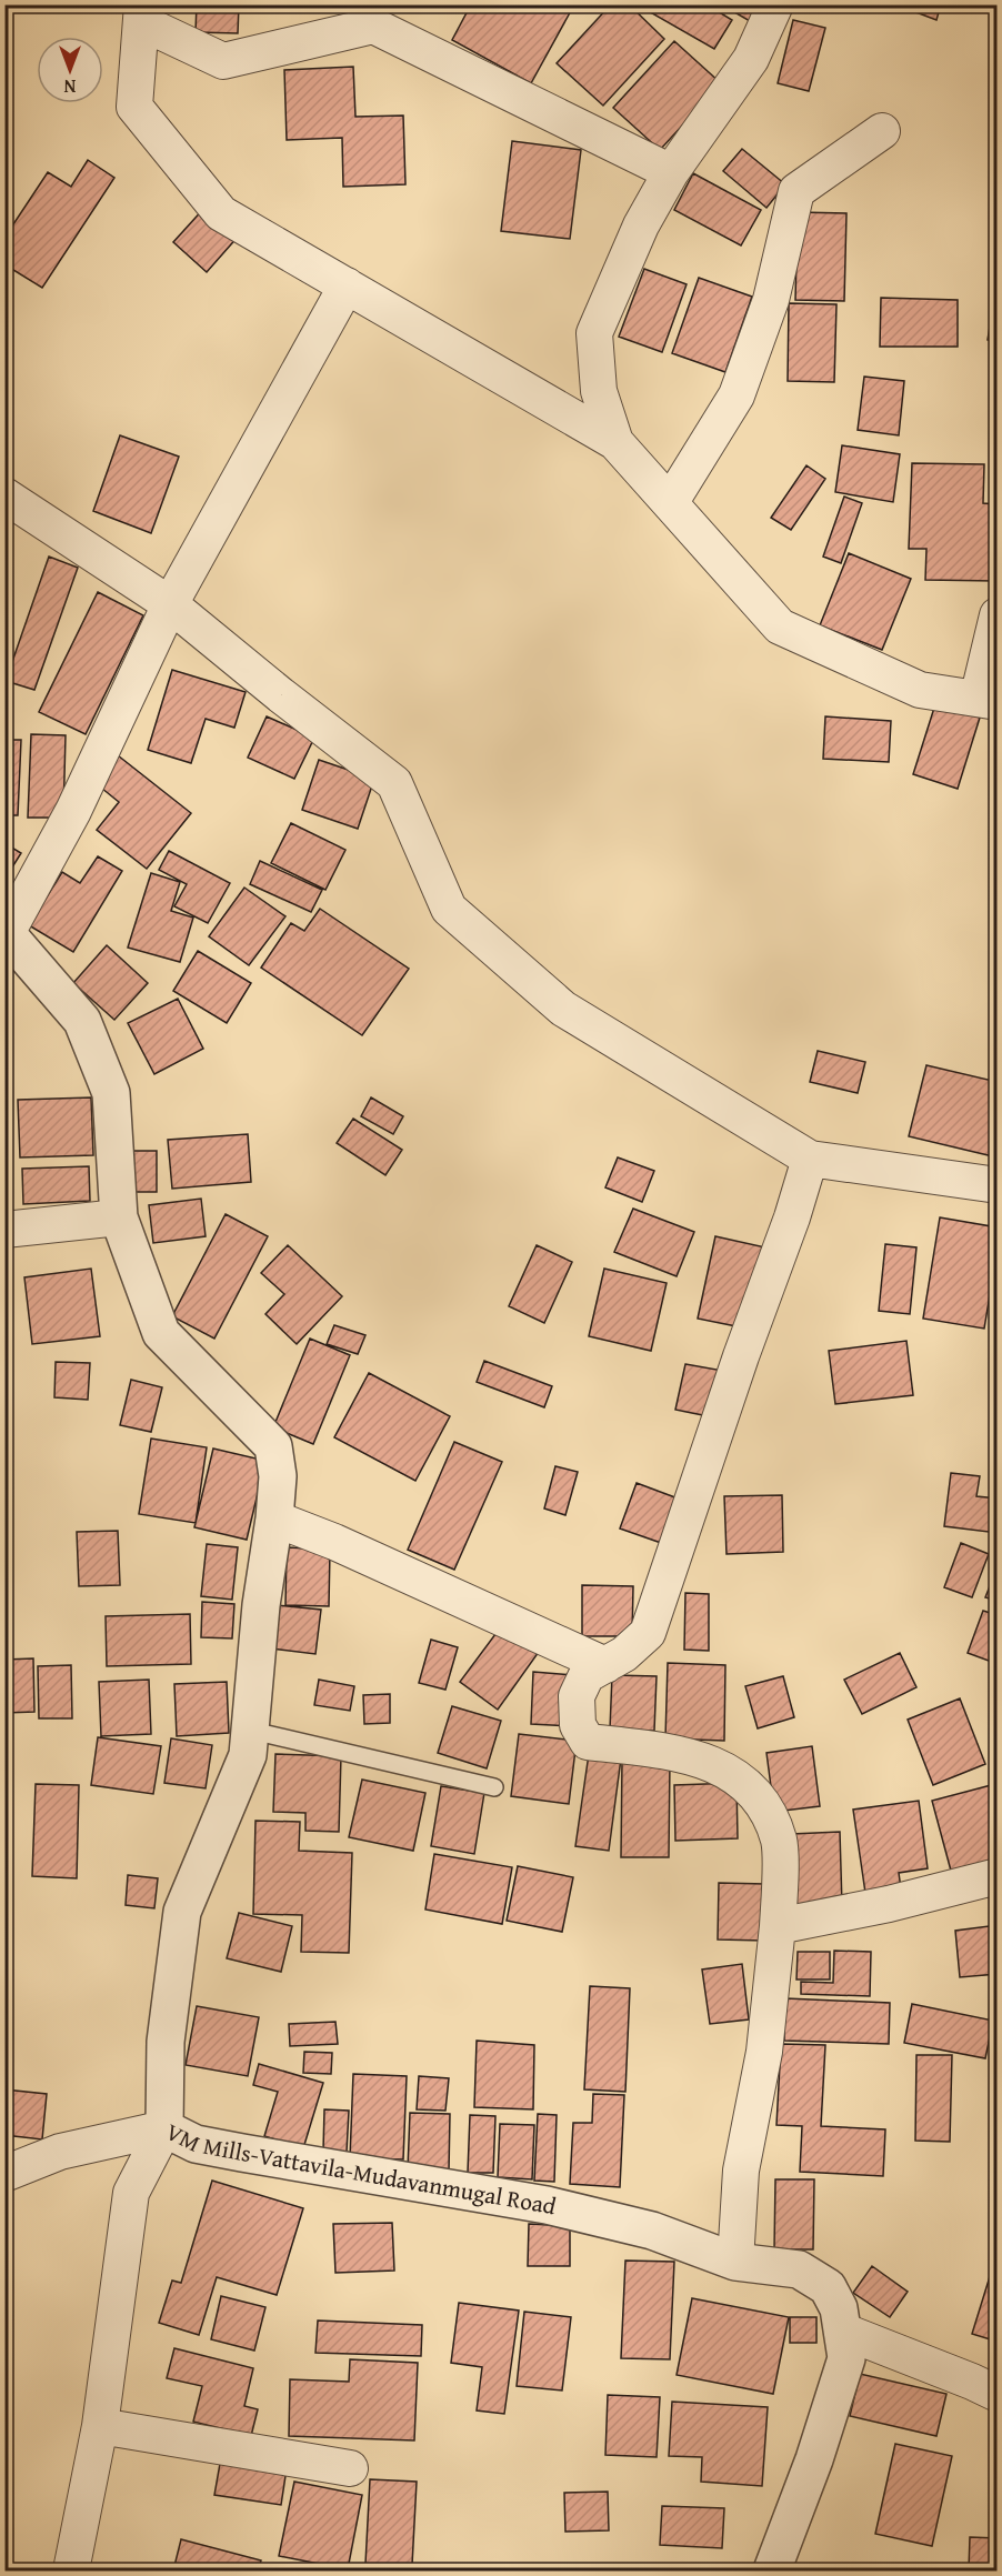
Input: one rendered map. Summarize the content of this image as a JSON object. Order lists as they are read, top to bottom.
{
  "streets": {
    "street": ["VM Mills-Vattavila-Mudavanmugal Road"]
  },
  "north": "bottom"
}
